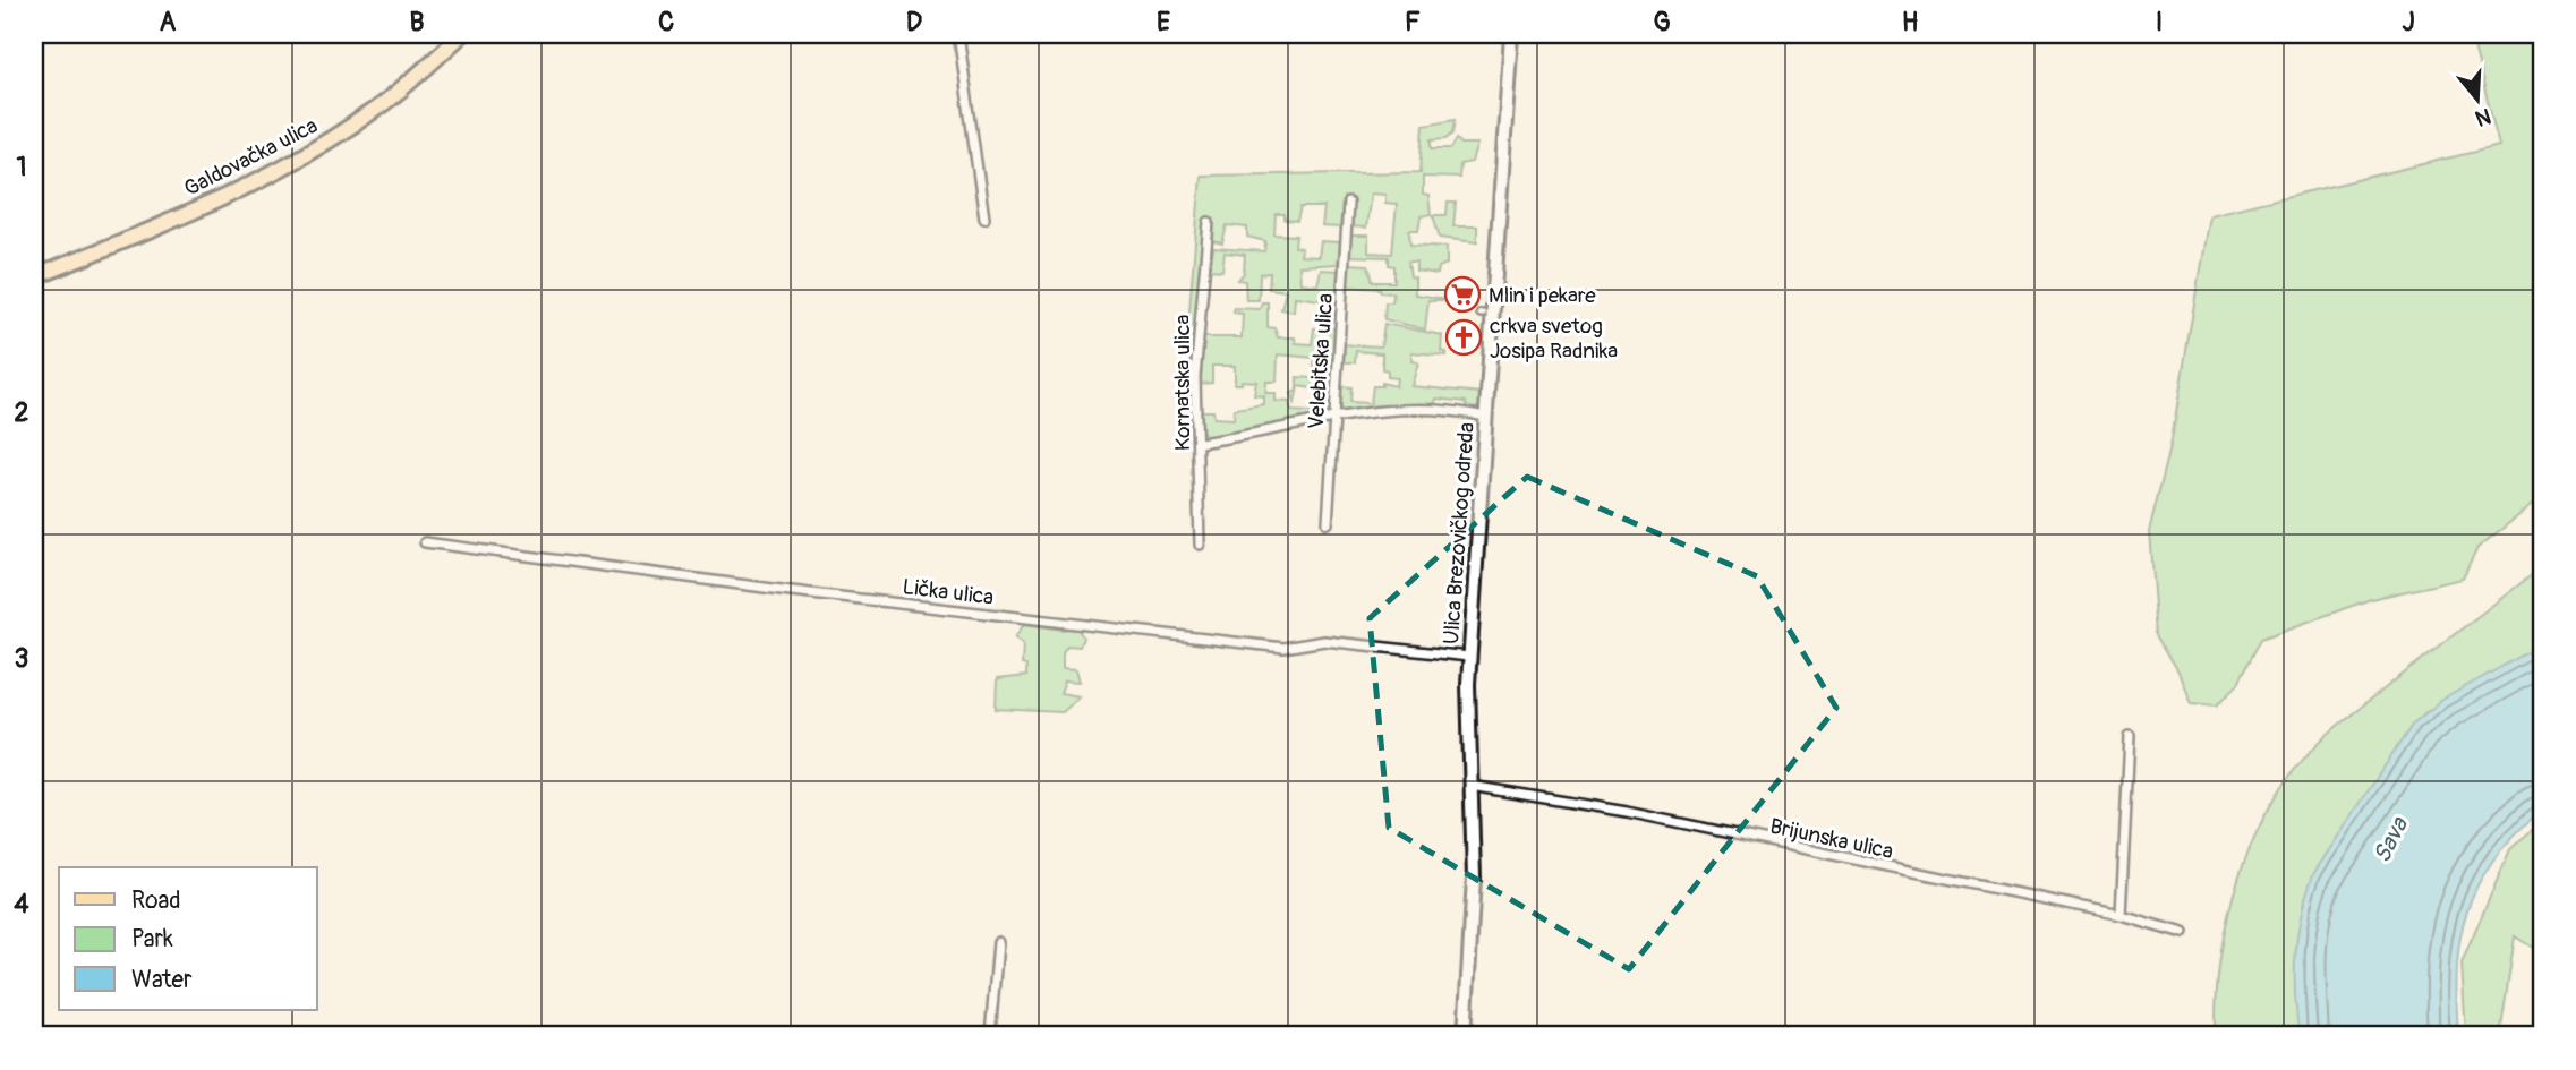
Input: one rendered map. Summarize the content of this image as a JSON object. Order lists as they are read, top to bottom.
{
  "streets": {
    "main road": ["Galdovačka ulica", "Ulica Brezovičkog odreda"],
    "street": [
      "Velebitska ulica",
      "Kornatska ulica",
      "Lička ulica",
      "Brijunska ulica"
    ]
  },
  "crossings": [
    ["Ulica Brezovičkog odreda", "Lička ulica"],
    ["Ulica Brezovičkog odreda", "Brijunska ulica"]
  ],
  "water": ["Sava"],
  "places": {
    "supermarket": ["Mlin i pekare"],
    "church": ["crkva svetog Josipa Radnika"]
  },
  "legend": ["Road", "Park", "Water"],
  "north": "bottom",
  "grid": {
    "columns": [
      "A",
      "B",
      "C",
      "D",
      "E",
      "F",
      "G",
      "H",
      "I",
      "J"
    ],
    "rows": [
      "1",
      "2",
      "3",
      "4"
    ]
  }
}
